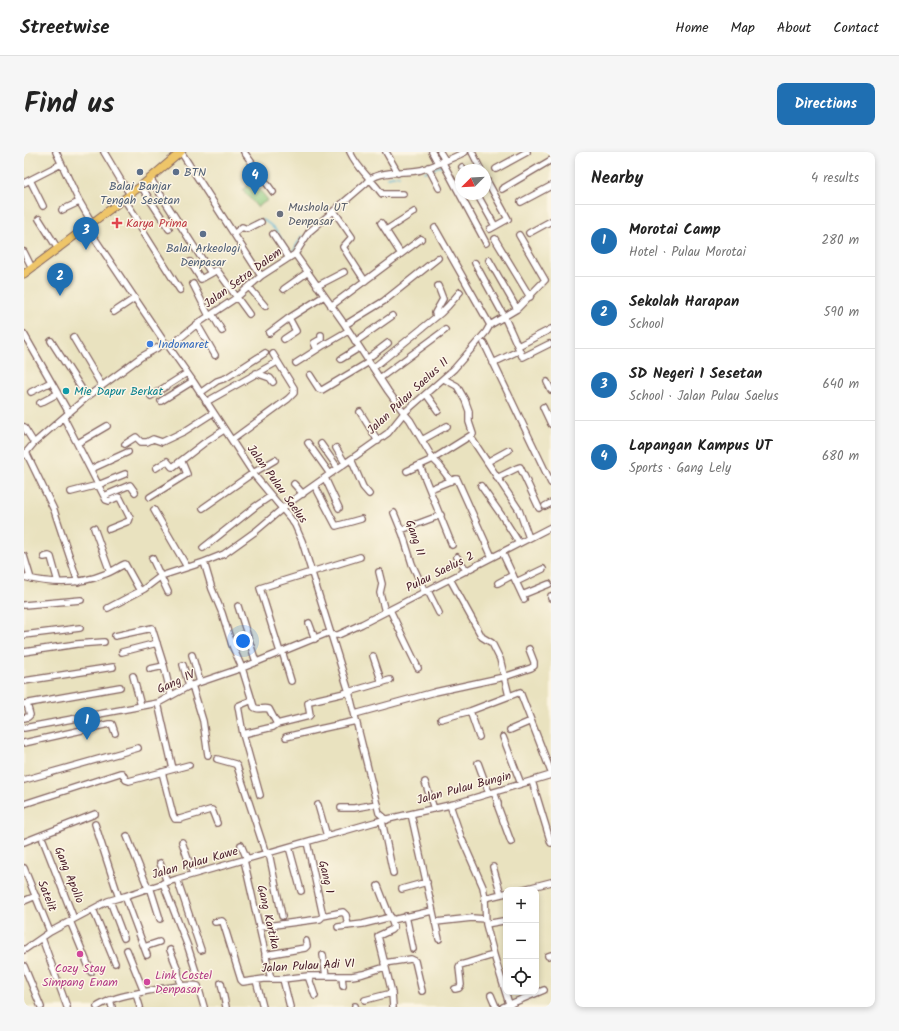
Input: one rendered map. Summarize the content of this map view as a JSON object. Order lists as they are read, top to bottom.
{
  "streets": {
    "street": [
      "Jalan Setra Dalem",
      "Jalan Pulau Saelus II",
      "Jalan Pulau Saelus",
      "Gang II",
      "Pulau Saelus 2",
      "Gang IV",
      "Jalan Pulau Bungin",
      "Jalan Pulau Kawe",
      "Gang Apollo",
      "Gang 1",
      "Satelit",
      "Gang Kartika",
      "Jalan Pulau Adi VI"
    ]
  },
  "crossings": [
    ["Jalan Setra Dalem", "Jalan Pulau Saelus"],
    ["Jalan Pulau Saelus II", "Jalan Pulau Saelus"],
    ["Jalan Pulau Saelus", "Pulau Saelus 2"],
    ["Jalan Pulau Saelus", "Gang IV"],
    ["Gang II", "Pulau Saelus 2"],
    ["Pulau Saelus 2", "Gang IV"],
    ["Jalan Pulau Bungin", "Jalan Pulau Kawe"],
    ["Jalan Pulau Kawe", "Gang Apollo"],
    ["Jalan Pulau Kawe", "Gang 1"],
    ["Jalan Pulau Kawe", "Satelit"],
    ["Jalan Pulau Kawe", "Gang Kartika"],
    ["Gang Kartika", "Jalan Pulau Adi VI"]
  ],
  "places": {
    "other": [
      "Balai Banjar Tengah Sesetan",
      "BTN",
      "Mushola UT Denpasar",
      "Balai Arkeologi Denpasar",
      "Indomaret",
      "Mie Dapur Berkat",
      "Cozy Stay Simpang Enam",
      "Link Costel Denpasar"
    ],
    "health": ["Karya Prima"]
  },
  "north": "bottom left",
  "page": {
    "header": "Streetwise",
    "nav": [
      "Home",
      "Map",
      "About",
      "Contact"
    ],
    "title": "Find us",
    "buttons": "Directions",
    "heading": ["Nearby", "4 results"],
    "pins": [
      "4",
      "3",
      "2",
      "1"
    ],
    "list": [
      {
        "mark": "1",
        "name": "Morotai Camp",
        "note": "Hotel · Pulau Morotai",
        "value": "280 m"
      },
      {
        "mark": "2",
        "name": "Sekolah Harapan",
        "note": "School",
        "value": "590 m"
      },
      {
        "mark": "3",
        "name": "SD Negeri 1 Sesetan",
        "note": "School · Jalan Pulau Saelus",
        "value": "640 m"
      },
      {
        "mark": "4",
        "name": "Lapangan Kampus UT",
        "note": "Sports · Gang Lely",
        "value": "680 m"
      }
    ],
    "map_buttons": ["+", "−"]
  }
}
